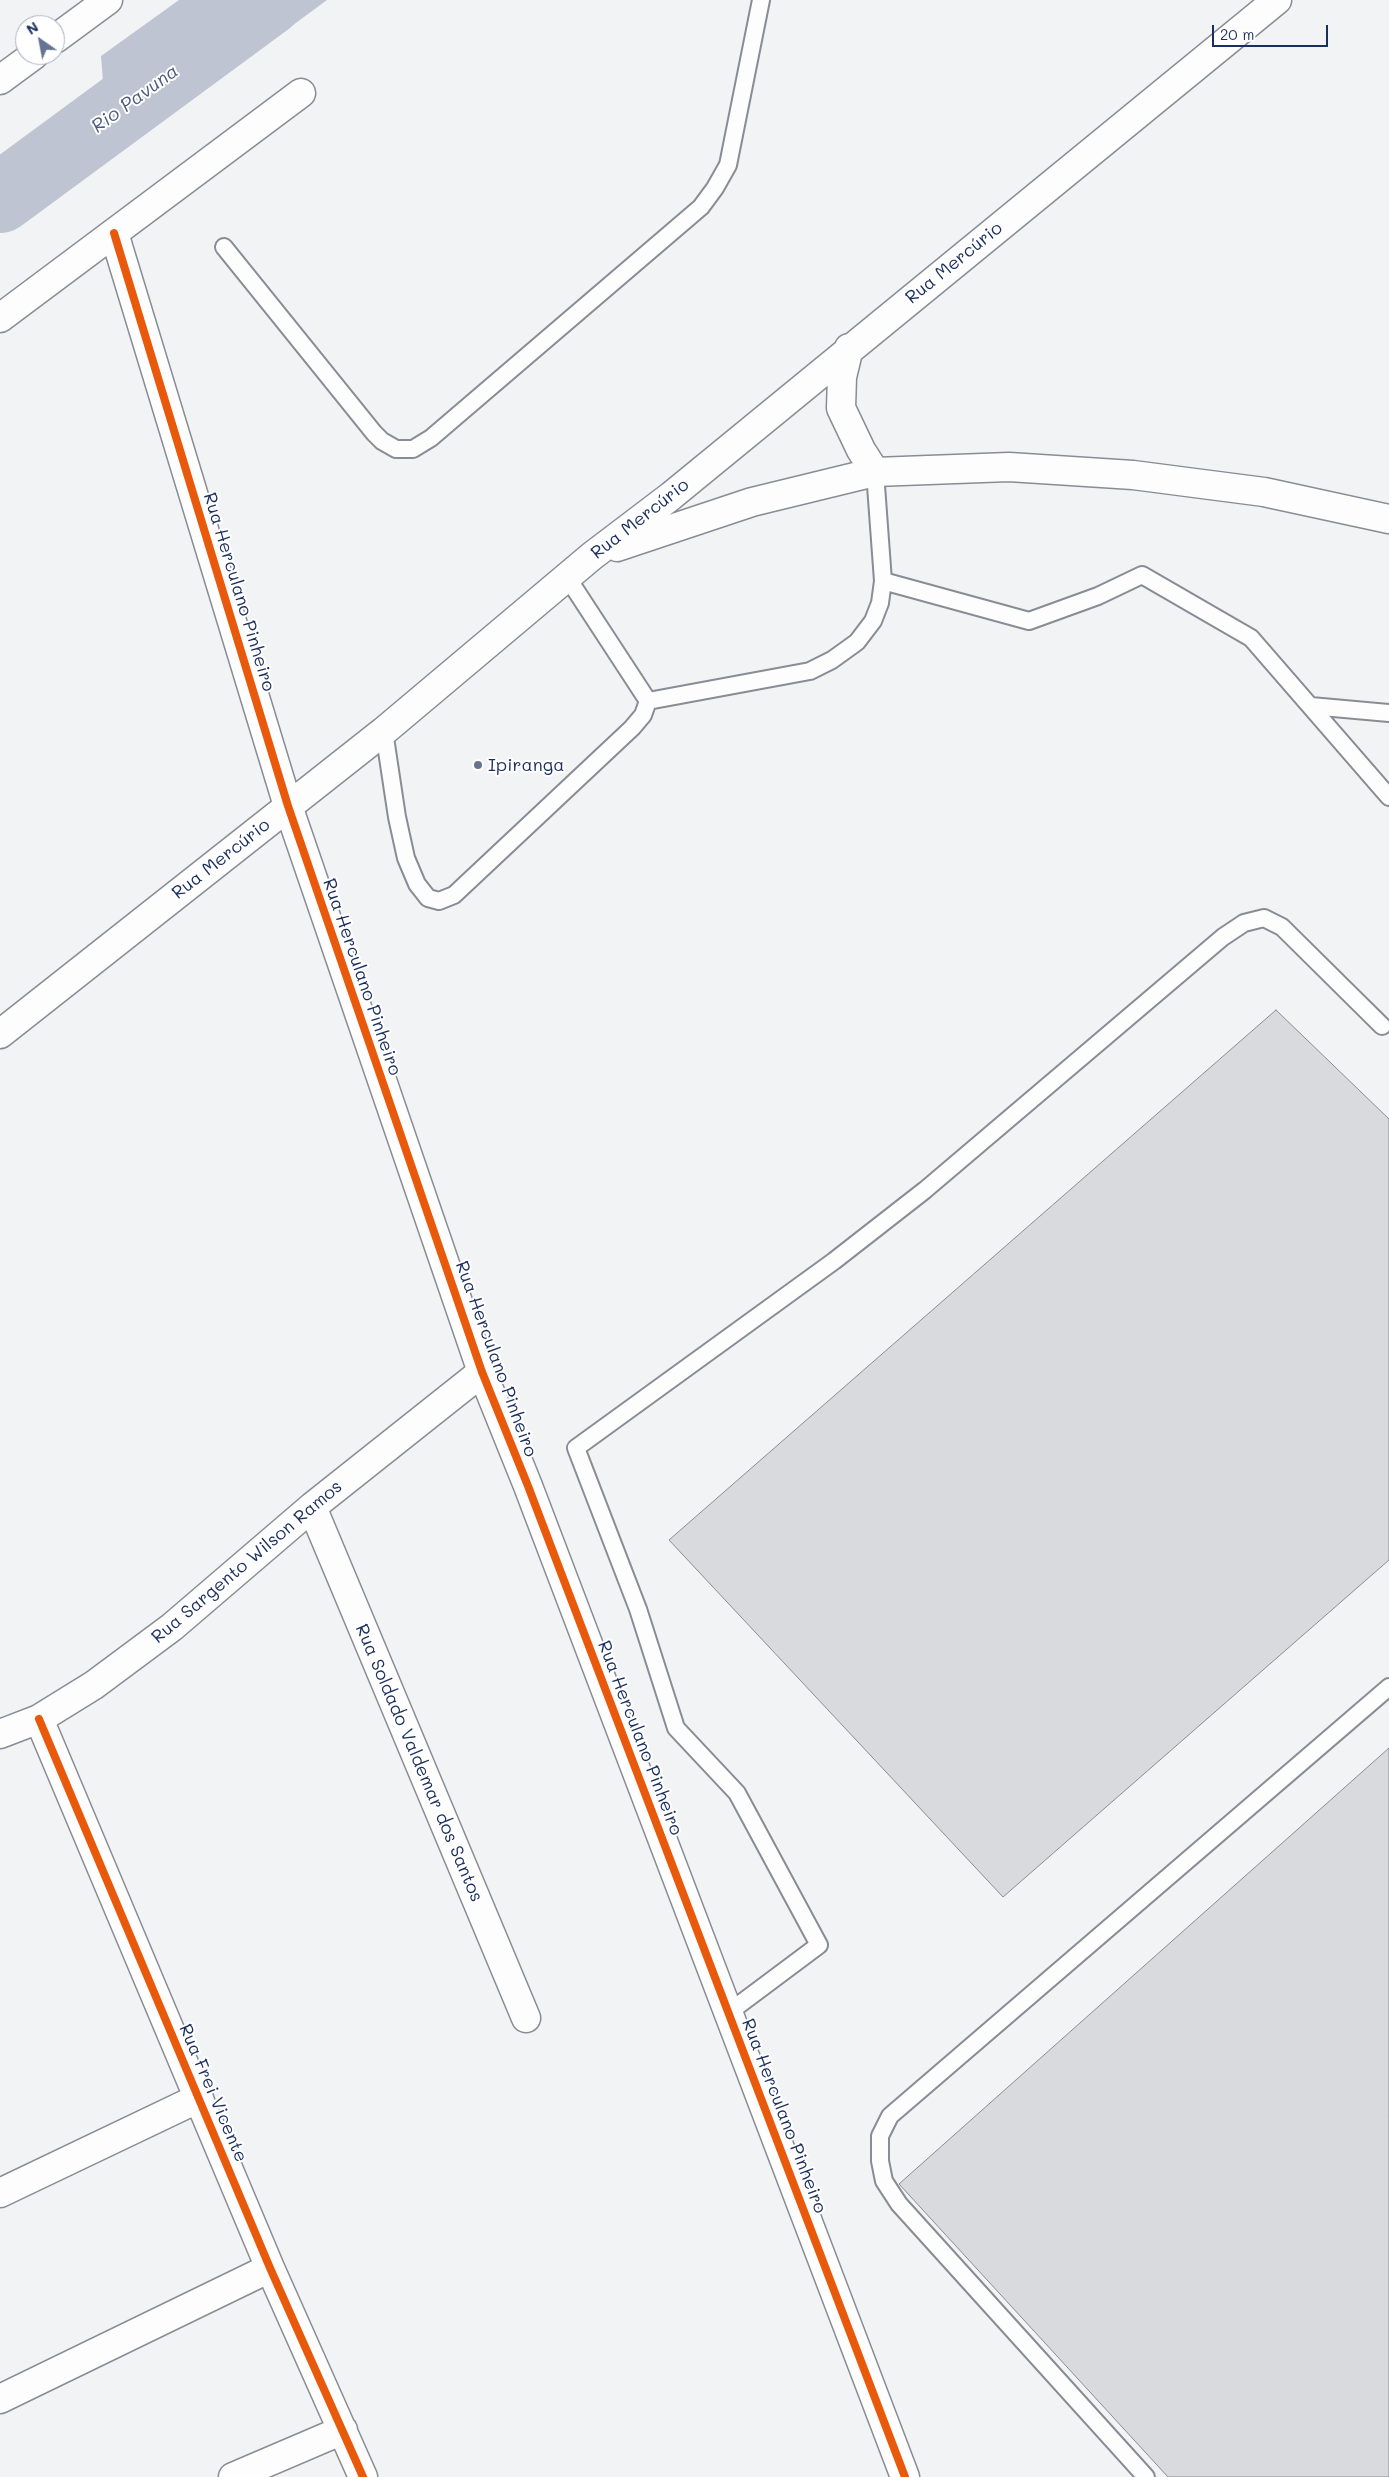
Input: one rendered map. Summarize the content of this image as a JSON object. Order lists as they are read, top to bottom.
{
  "streets": {
    "street": [
      "Rua Mercúrio",
      "Rua Herculano Pinheiro",
      "Rua Sargento Wilson Ramos",
      "Rua Soldado Valdemar dos Santos",
      "Rua Frei Vicente"
    ]
  },
  "crossings": [
    ["Rua Mercúrio", "Rua Herculano Pinheiro"],
    ["Rua Herculano Pinheiro", "Rua Sargento Wilson Ramos"],
    ["Rua Sargento Wilson Ramos", "Rua Soldado Valdemar dos Santos"],
    ["Rua Sargento Wilson Ramos", "Rua Frei Vicente"]
  ],
  "water": ["Rio Pavuna"],
  "places": ["Ipiranga"],
  "scale_bar": "20 m",
  "north": "top left"
}
